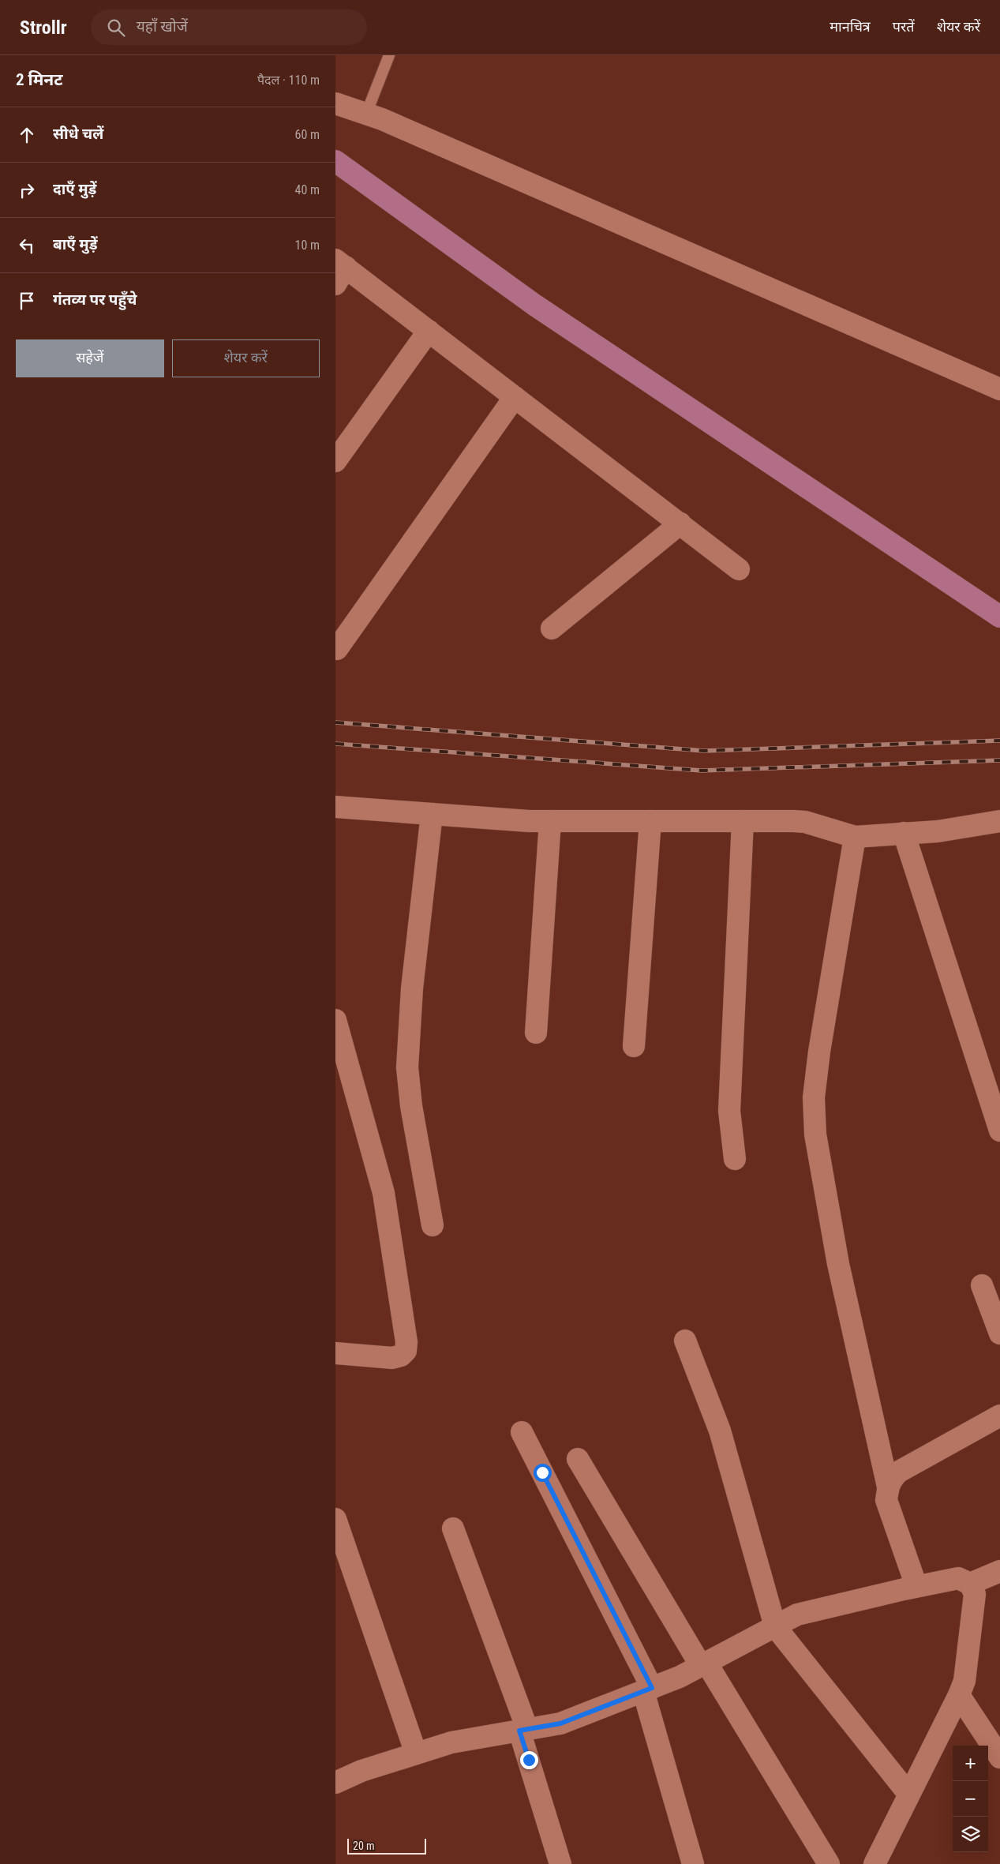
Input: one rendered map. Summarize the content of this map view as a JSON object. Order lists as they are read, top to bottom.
{
  "scale_bar": "20 m",
  "page": {
    "header": "Strollr",
    "search": "यहाँ खोजें",
    "nav": ["मानचित्र", "परतें", "शेयर करें"],
    "heading": ["2 मिनट", "पैदल · 110 m"],
    "list": [
      ["सीधे चलें", "60 m"],
      ["दाएँ मुड़ें", "40 m"],
      ["बाएँ मुड़ें", "10 m"],
      "गंतव्य पर पहुँचे"
    ],
    "buttons": ["सहेजें", "शेयर करें"],
    "map_buttons": ["+", "−"],
    "scale": "20 m"
  }
}
